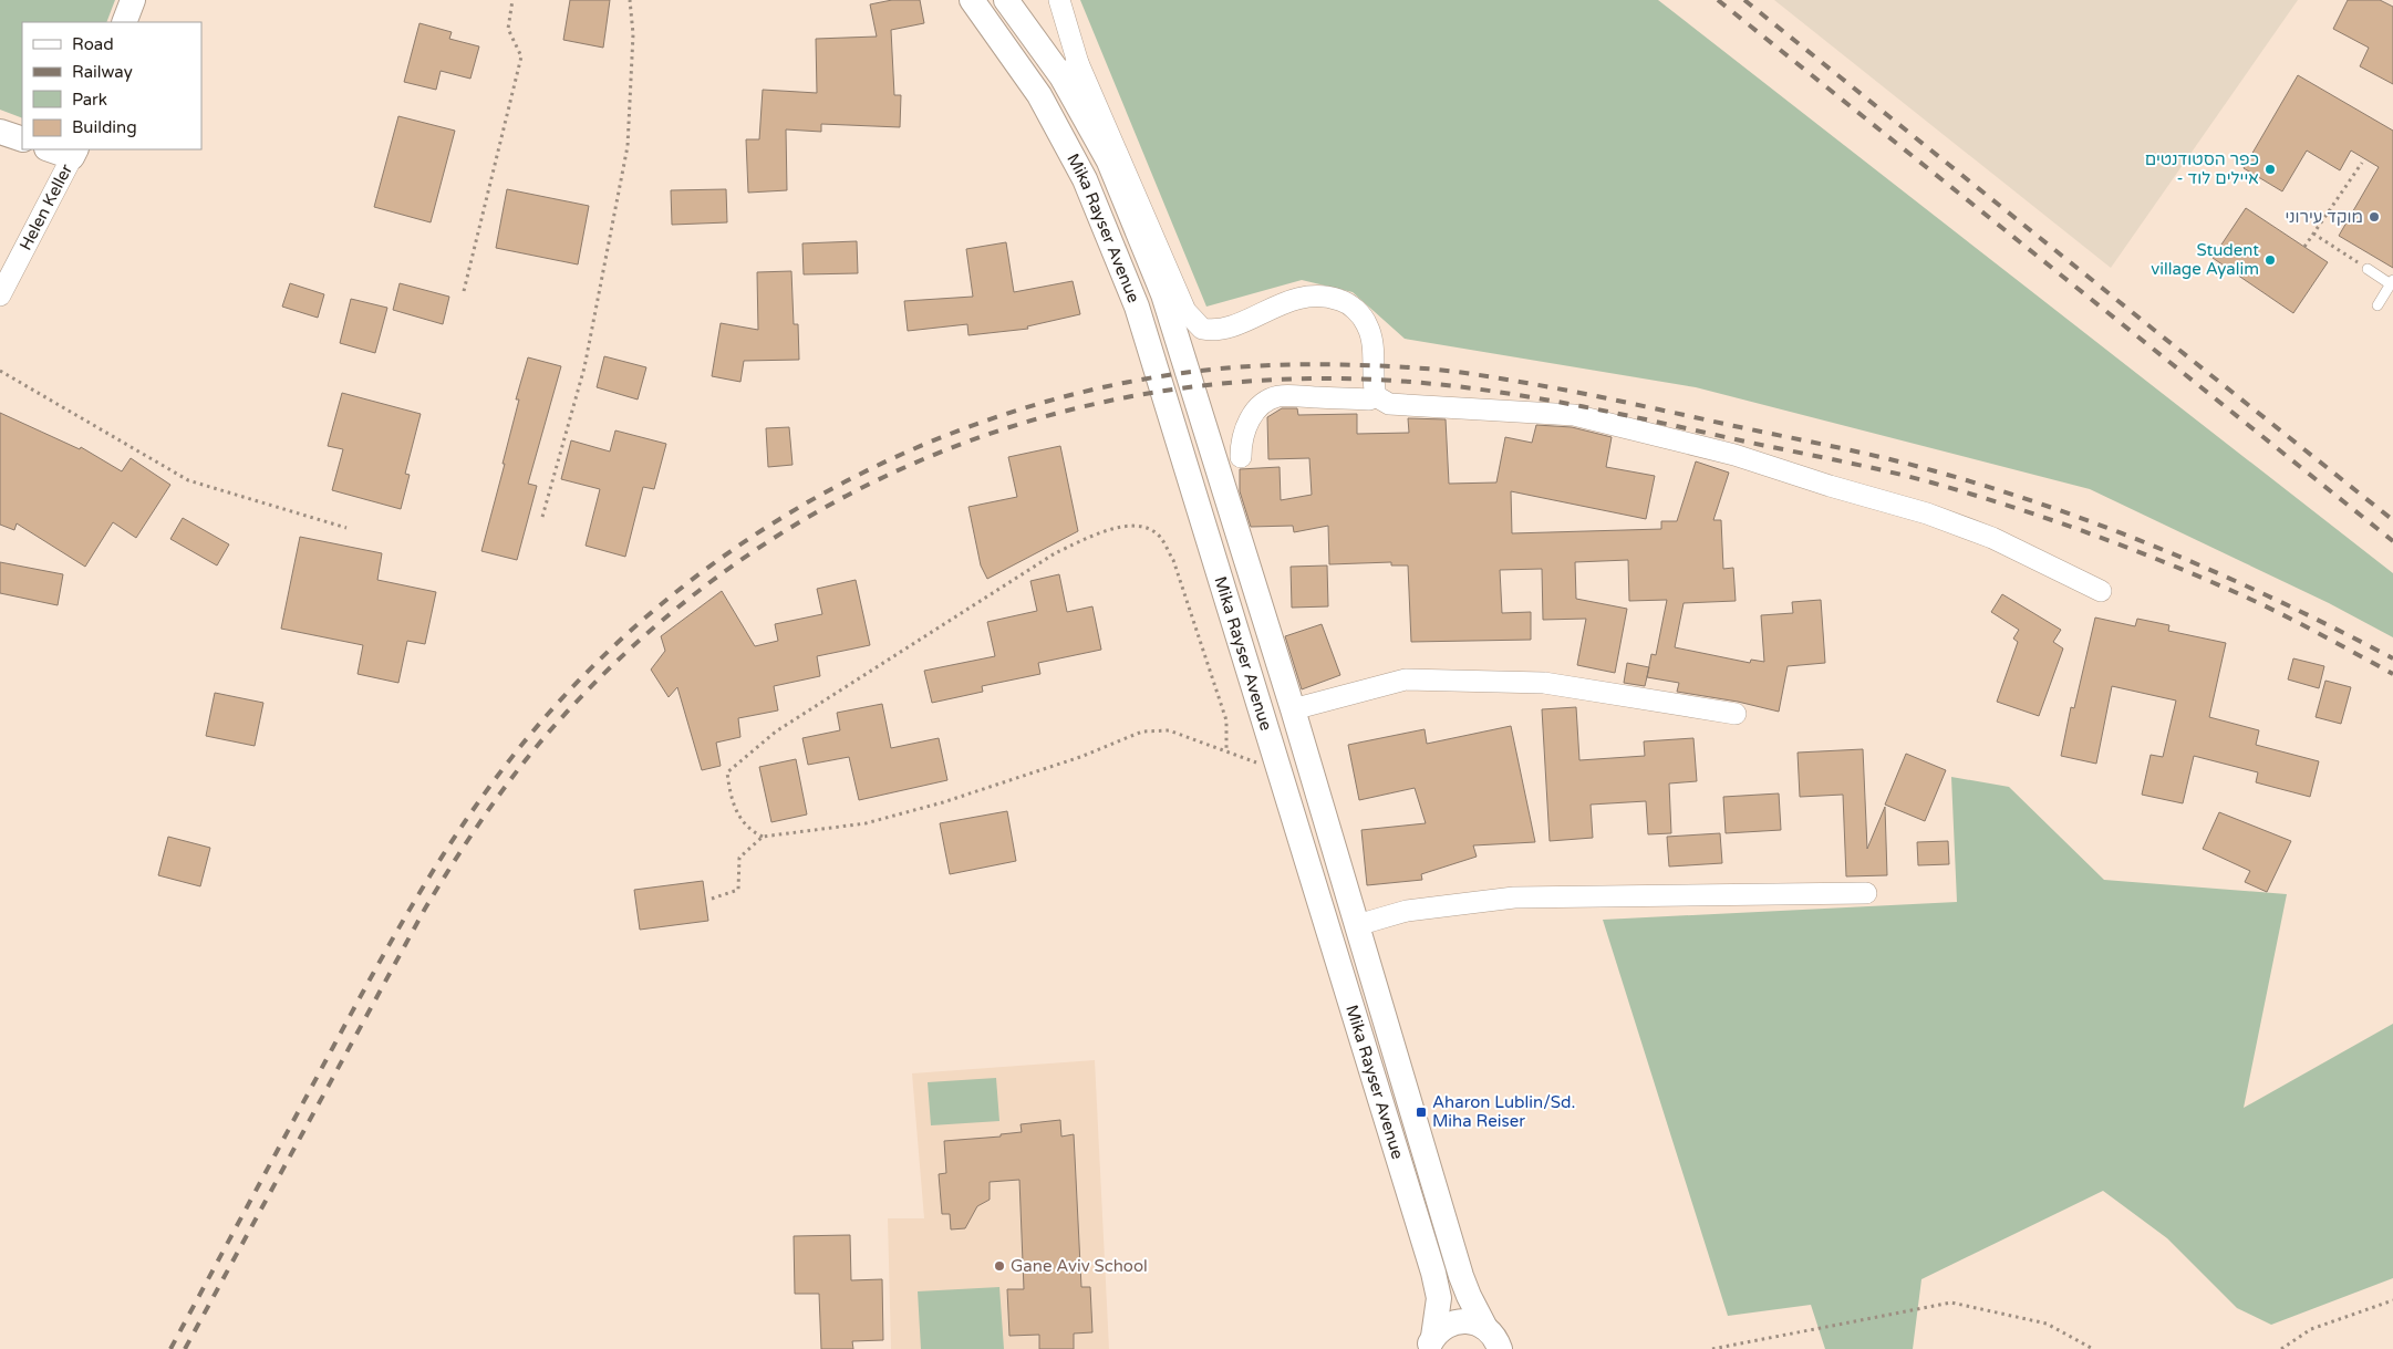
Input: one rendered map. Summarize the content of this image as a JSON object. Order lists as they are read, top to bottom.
{
  "streets": {
    "street": ["Helen Keller", "Mika Rayser Avenue"]
  },
  "places": {
    "other": [
      "כפר הסטודנטים - איילים לוד",
      "מוקד עירוני",
      "Student village Ayalim",
      "Gane Aviv School"
    ],
    "transit": ["Aharon Lublin/Sd. Miha Reiser"]
  },
  "legend": [
    "Road",
    "Railway",
    "Park",
    "Building"
  ]
}
